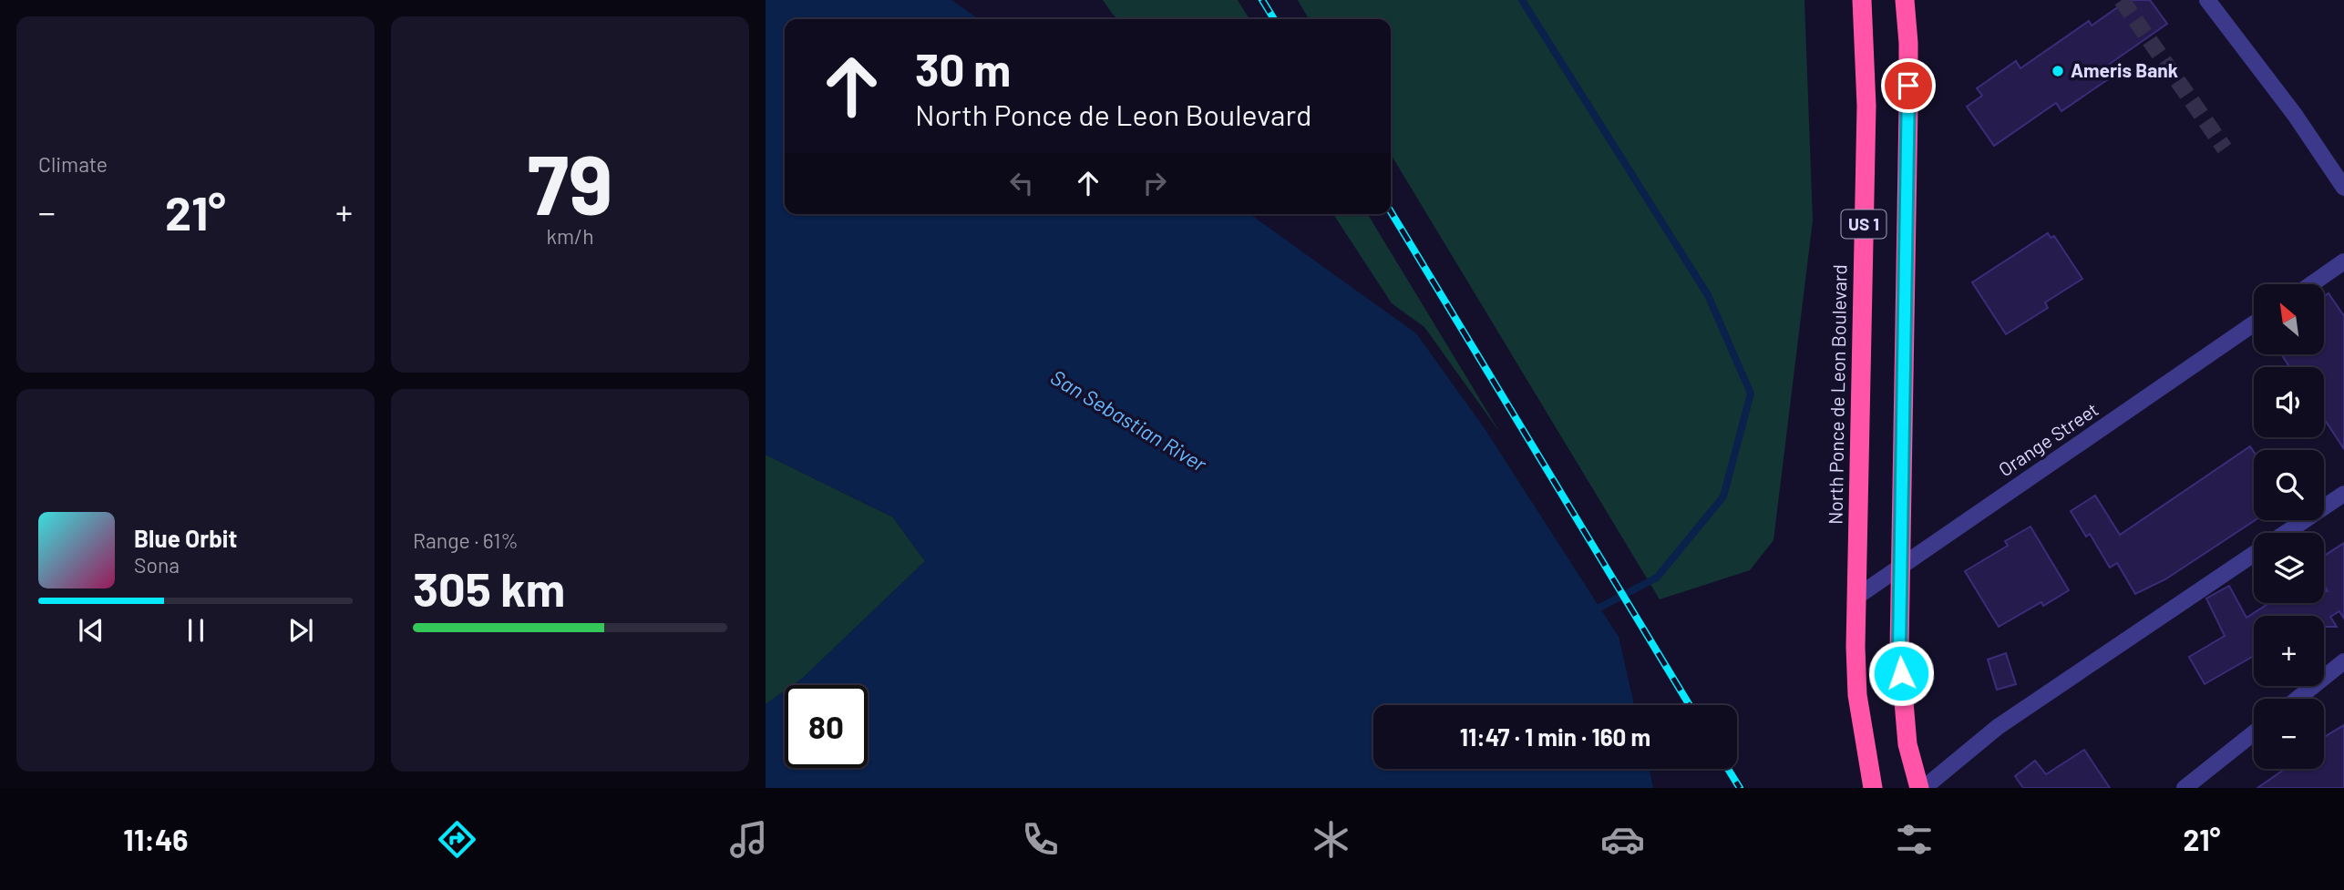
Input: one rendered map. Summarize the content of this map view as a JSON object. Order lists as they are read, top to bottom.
{
  "streets": {
    "highway": ["US 1", "North Ponce de Leon Boulevard"],
    "street": ["Orange Street"]
  },
  "crossings": [
    ["US 1", "Orange Street"],
    ["North Ponce de Leon Boulevard", "Orange Street"]
  ],
  "water": ["San Sebastian River"],
  "places": ["Ameris Bank"],
  "north": "top left",
  "page": {
    "tile": [
      "Climate",
      ["79", "km/h"],
      ["Range · 61%", "305 km"]
    ],
    "turn": ["30 m", "North Ponce de Leon Boulevard"],
    "heat": ["−", "21°", "+"],
    "map_buttons": ["+", "−"],
    "song": ["Blue Orbit", "Sona"],
    "limit": "80",
    "trip": "11:47 · 1 min · 160 m",
    "tabs": ["11:46", "21°"]
  }
}
